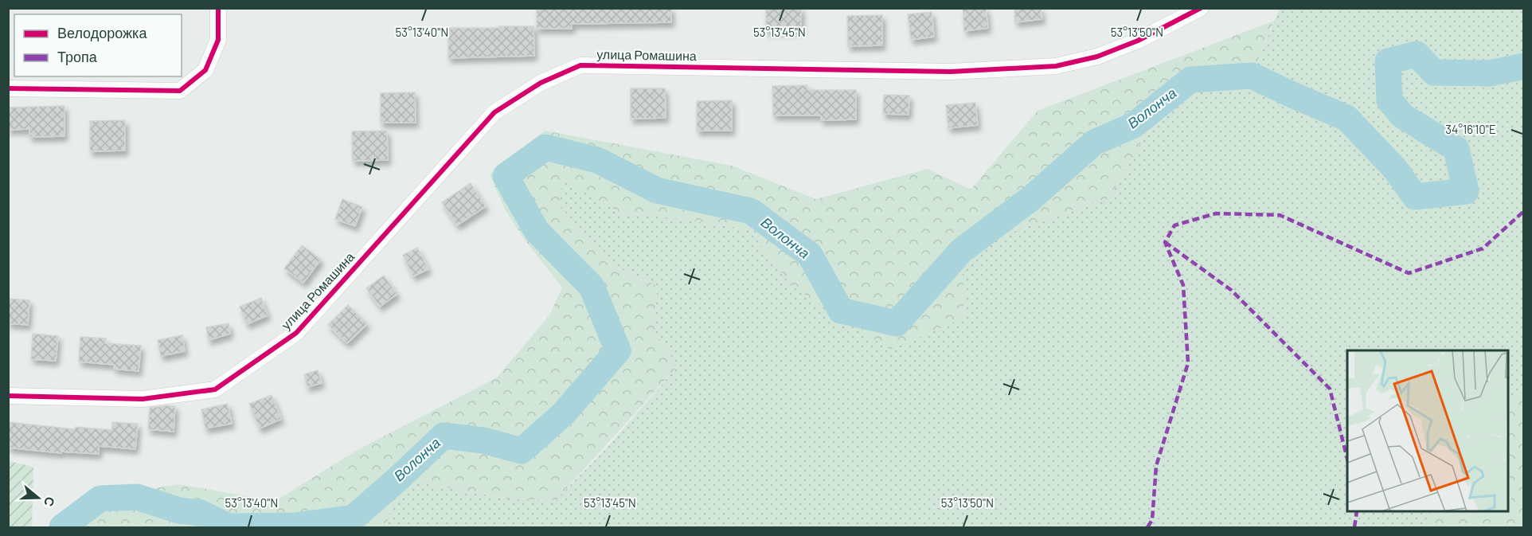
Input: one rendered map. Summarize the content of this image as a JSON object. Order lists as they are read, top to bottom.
{
  "streets": {
    "street": ["улица Ромашина"]
  },
  "water": ["Волонча"],
  "legend": ["Велодорожка", "Тропа"],
  "north": "right",
  "coordinates": [
    "53°13'40\"N",
    "53°13'45\"N",
    "53°13'50\"N",
    "34°16'10\"E"
  ]
}
